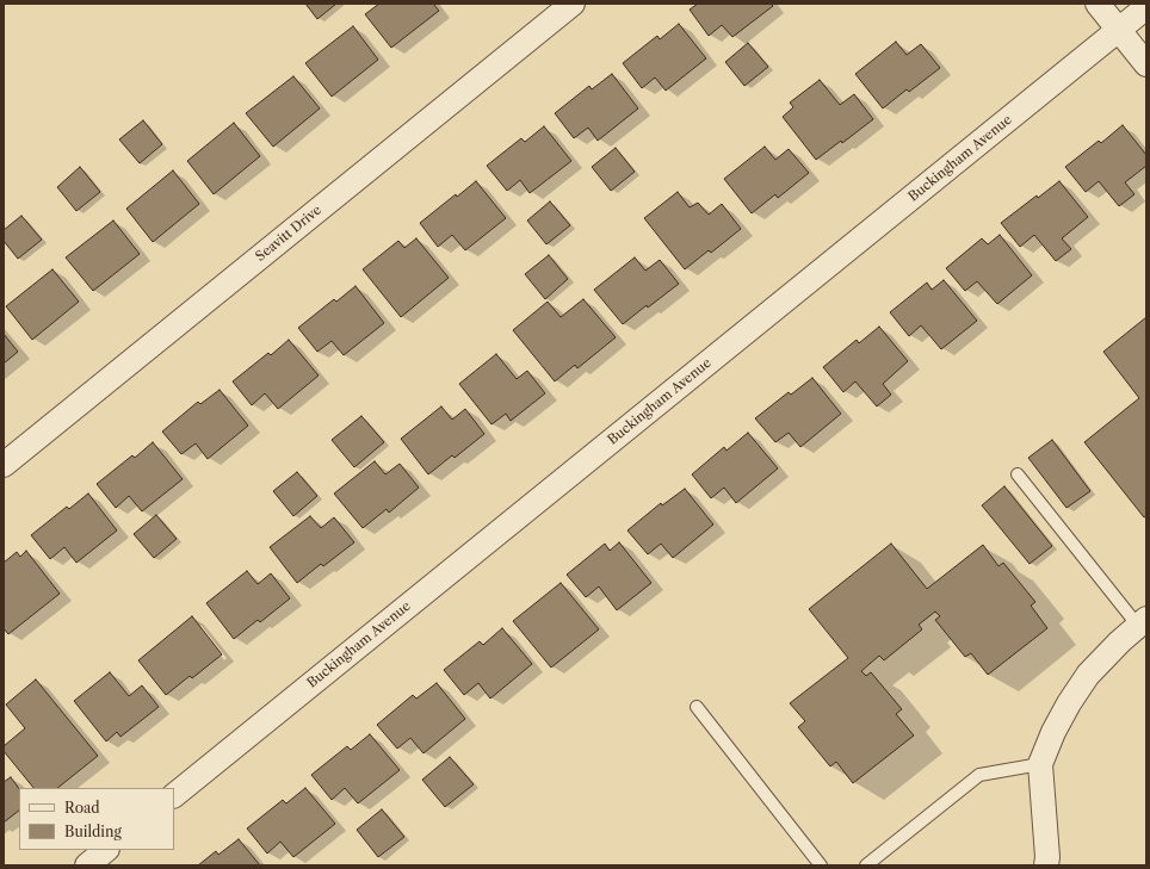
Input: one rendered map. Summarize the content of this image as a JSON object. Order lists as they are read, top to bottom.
{
  "streets": {
    "street": ["Buckingham Avenue", "Seavitt Drive"]
  },
  "legend": ["Road", "Building"]
}
